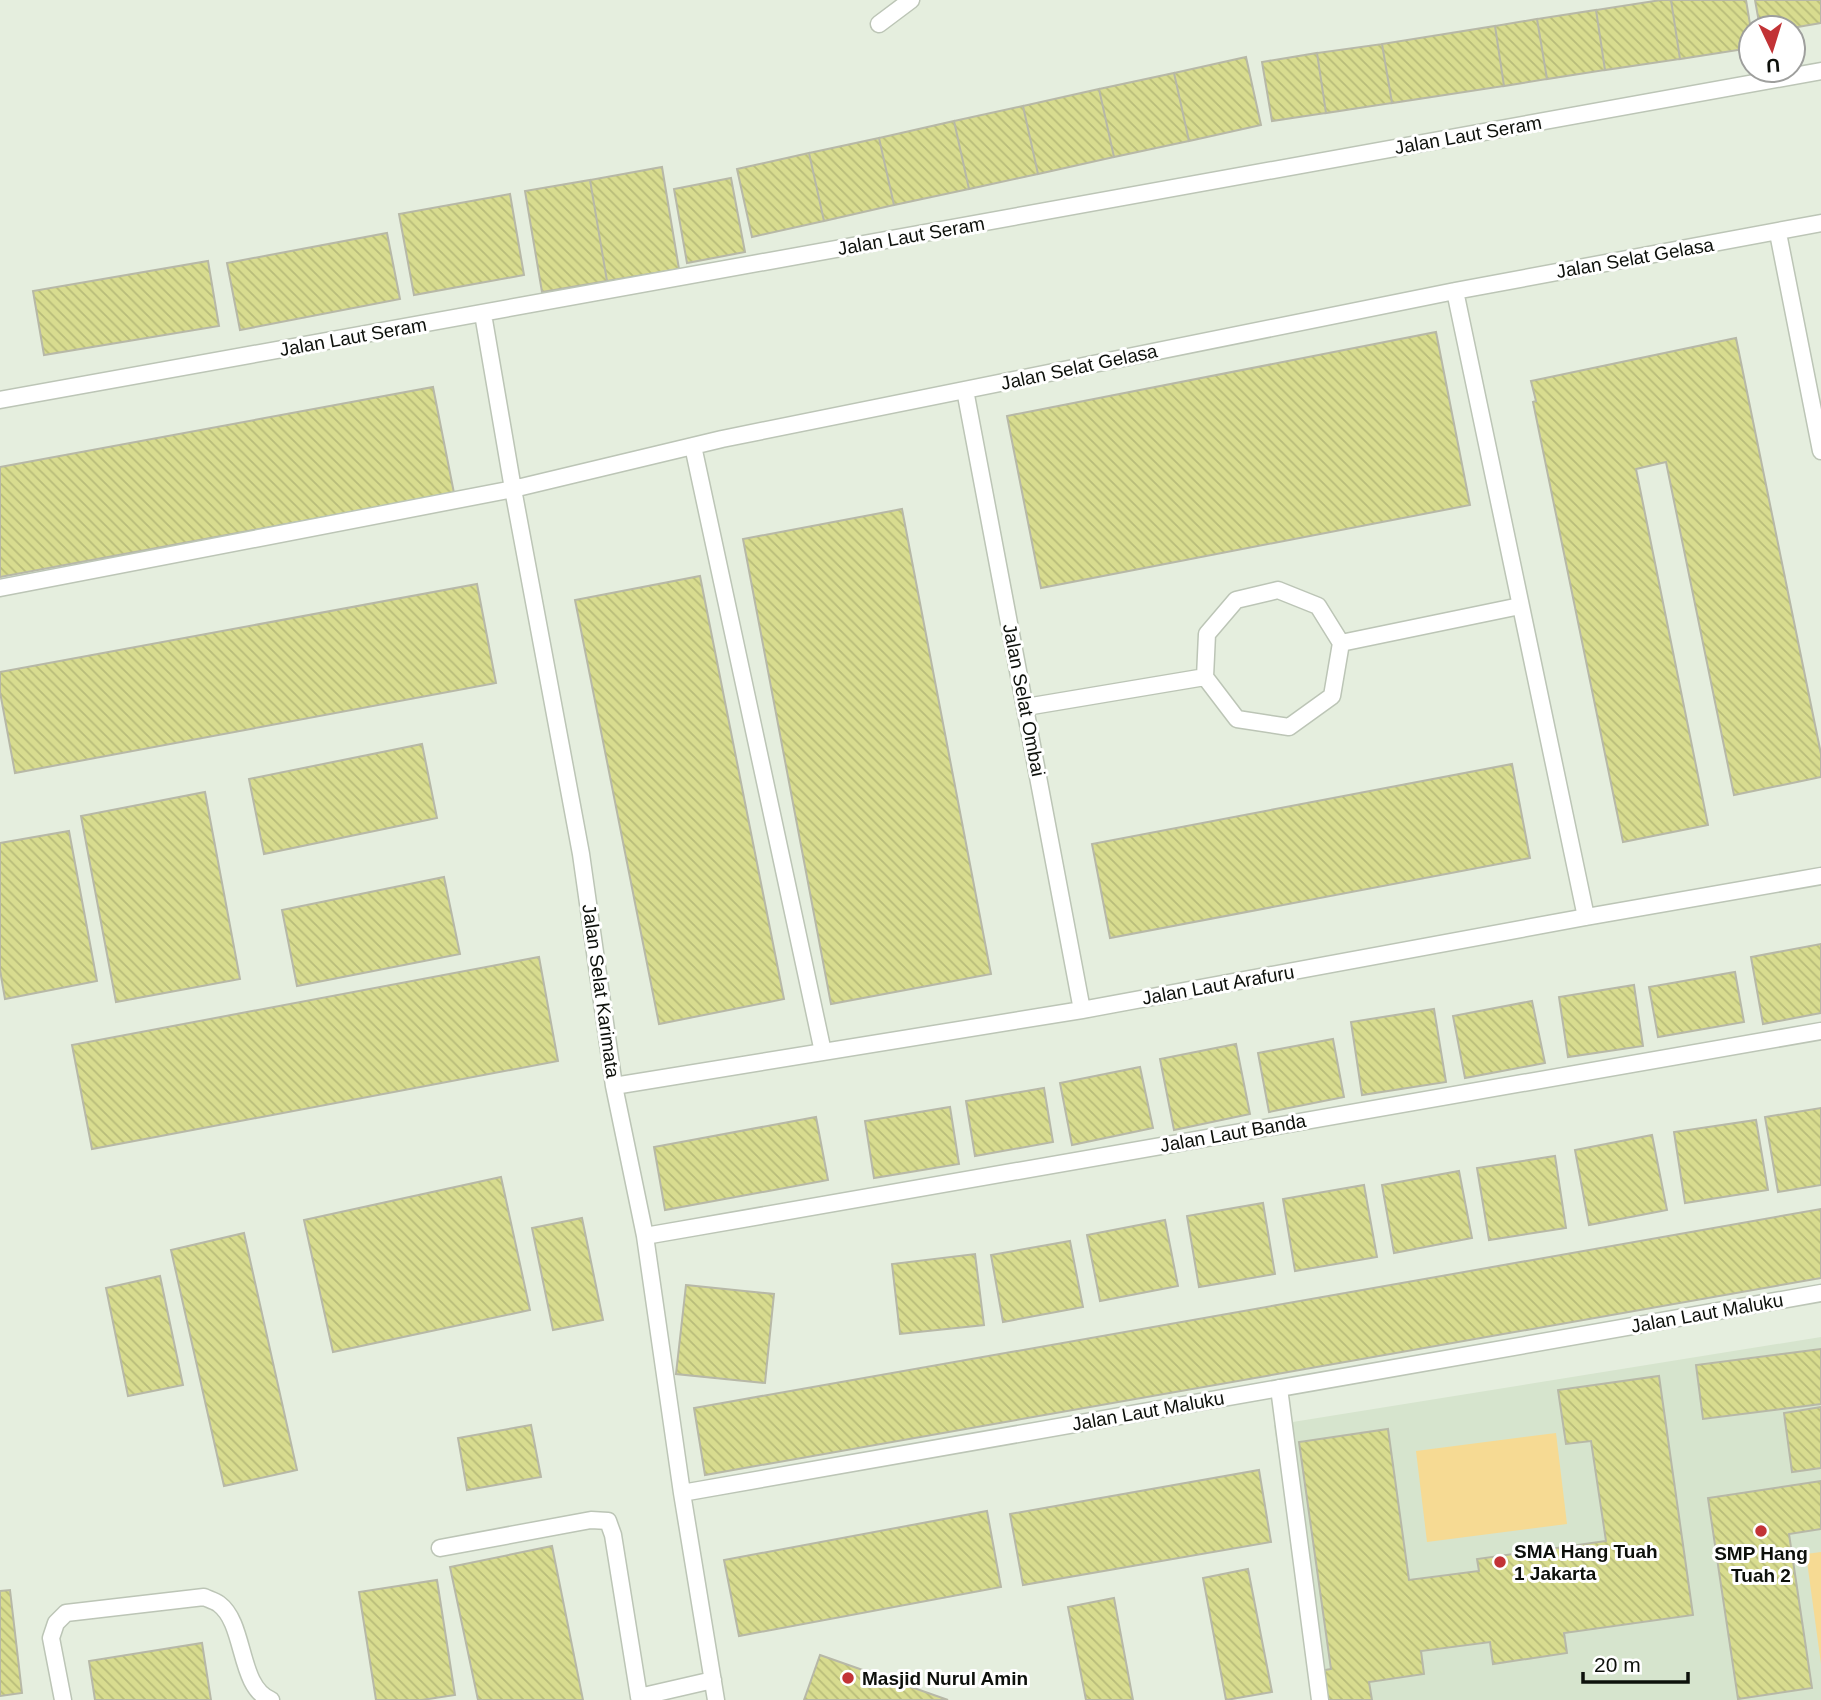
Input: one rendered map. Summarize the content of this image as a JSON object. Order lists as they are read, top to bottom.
{
  "streets": {
    "lane": [
      "Jalan Laut Seram",
      "Jalan Selat Gelasa",
      "Jalan Selat Ombai",
      "Jalan Laut Arafuru",
      "Jalan Selat Karimata",
      "Jalan Laut Banda",
      "Jalan Laut Maluku"
    ]
  },
  "crossings": [
    ["Jalan Selat Gelasa", "Jalan Selat Ombai"],
    ["Jalan Selat Gelasa", "Jalan Selat Karimata"],
    ["Jalan Selat Ombai", "Jalan Laut Arafuru"],
    ["Jalan Laut Arafuru", "Jalan Selat Karimata"],
    ["Jalan Selat Karimata", "Jalan Laut Banda"],
    ["Jalan Selat Karimata", "Jalan Laut Maluku"]
  ],
  "places": ["SMP Hang Tuah 2", "SMA Hang Tuah 1 Jakarta", "Masjid Nurul Amin"],
  "scale_bar": "20 m",
  "north": "bottom"
}
